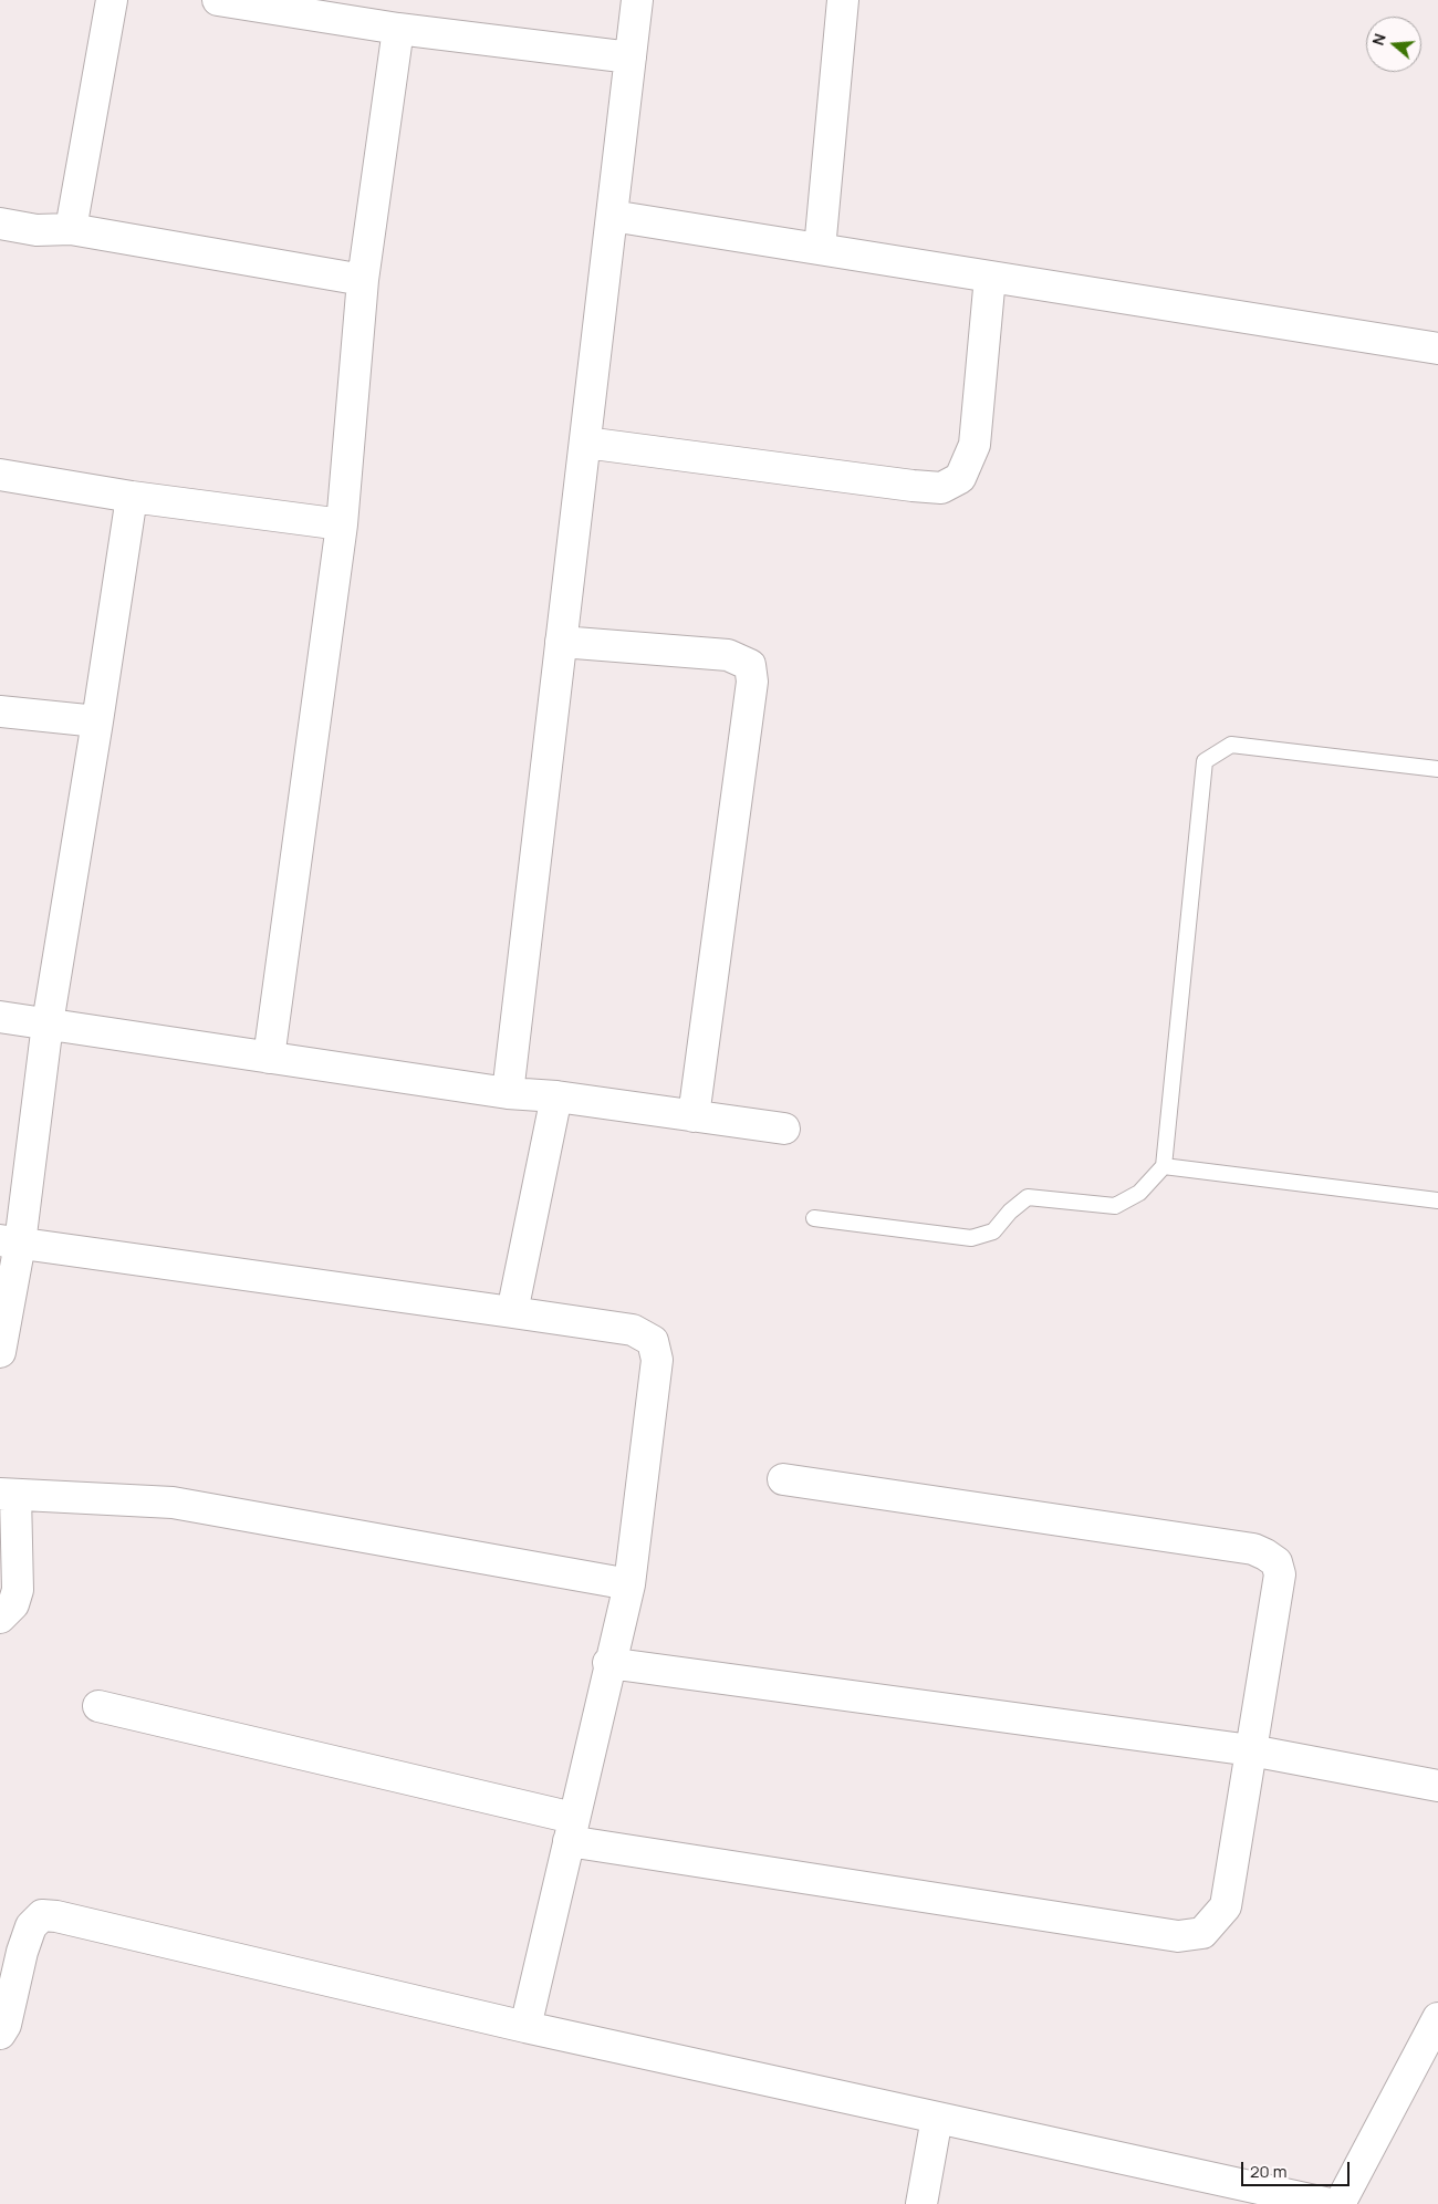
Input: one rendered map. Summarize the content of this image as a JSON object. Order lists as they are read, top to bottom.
{
  "scale_bar": "20 m",
  "north": "left"
}
